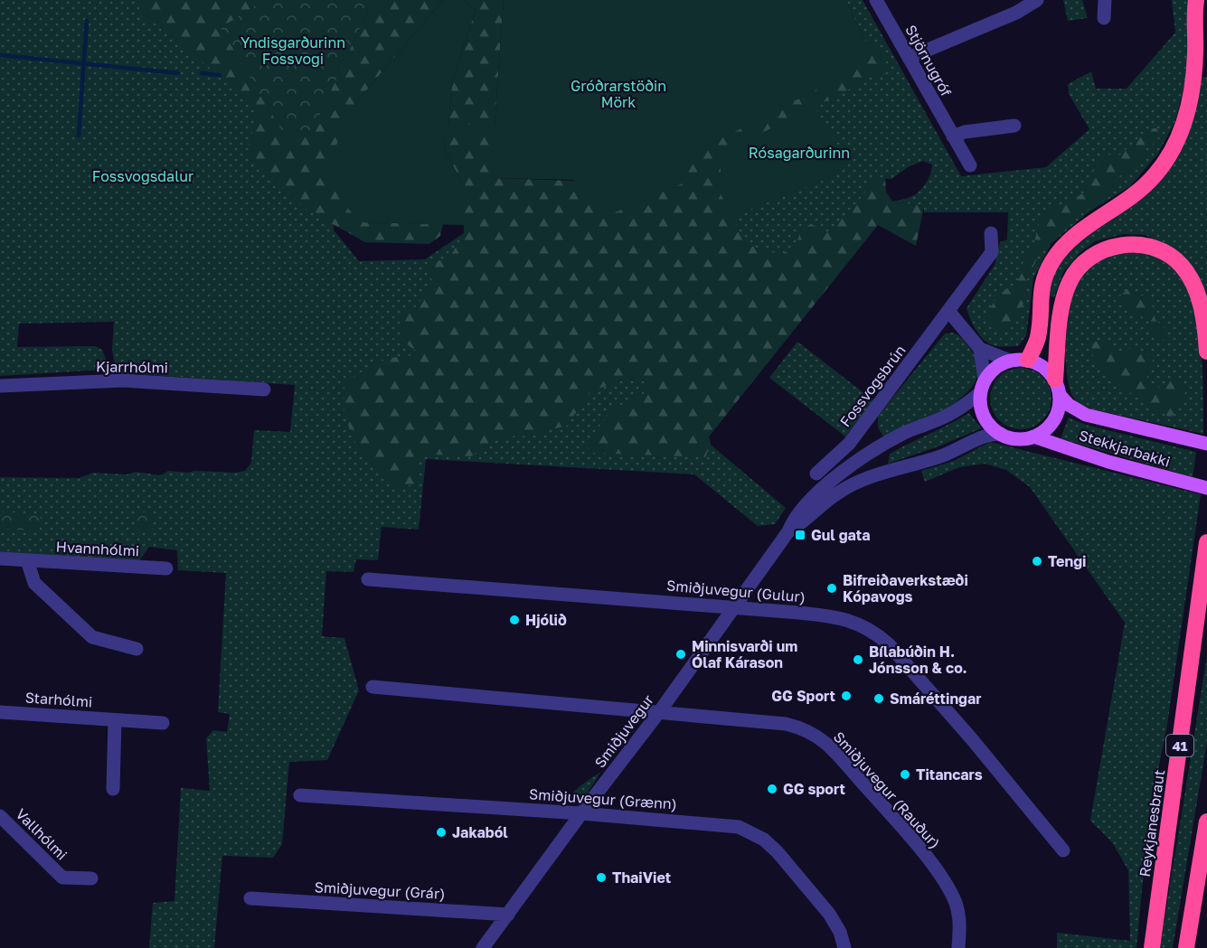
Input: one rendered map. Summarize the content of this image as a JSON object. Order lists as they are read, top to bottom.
{
  "streets": {
    "highway": ["41", "Reykjanesbraut"],
    "main road": ["Stekkjarbakki"],
    "street": [
      "Stjörnugróf",
      "Kjarrhólmi",
      "Fossvogsbrún",
      "Hvannhólmi",
      "Smiðjuvegur (Gulur)",
      "Starhólmi",
      "Smiðjuvegur",
      "Smiðjuvegur (Rauður)",
      "Smiðjuvegur (Grænn)",
      "Vallhólmi",
      "Smiðjuvegur (Grár)"
    ]
  },
  "crossings": [
    ["Stekkjarbakki", "Smiðjuvegur"],
    ["Smiðjuvegur (Gulur)", "Smiðjuvegur"],
    ["Smiðjuvegur", "Smiðjuvegur (Rauður)"],
    ["Smiðjuvegur", "Smiðjuvegur (Grænn)"],
    ["Smiðjuvegur", "Smiðjuvegur (Grár)"]
  ],
  "parks": [
    "Yndisgarðurinn Fossvogi",
    "Gróðrarstöðin Mörk",
    "Rósagarðurinn",
    "Fossvogsdalur"
  ],
  "places": {
    "transit": ["Gul gata"],
    "other": [
      "Tengi",
      "Bifreiðaverkstæði Kópavogs",
      "Hjólið",
      "Minnisvarði um Ólaf Kárason",
      "Bílabúðin H. Jónsson & co.",
      "GG Sport",
      "Smáréttingar",
      "Titancars",
      "GG sport",
      "Jakaból",
      "ThaiViet"
    ]
  }
}
